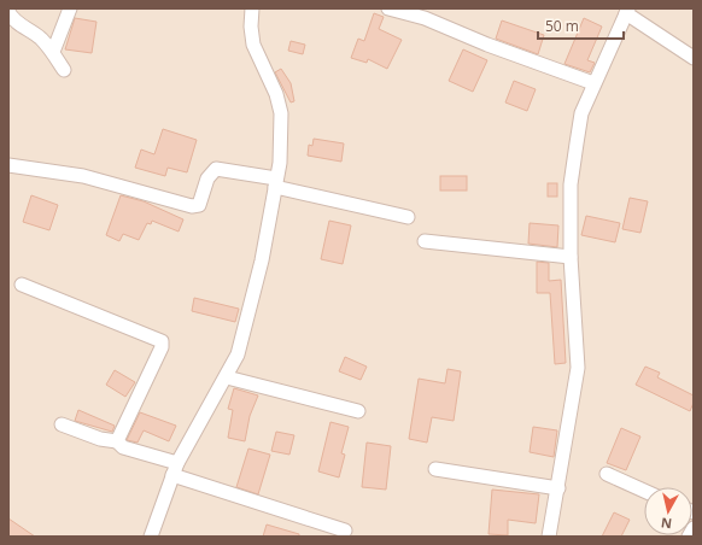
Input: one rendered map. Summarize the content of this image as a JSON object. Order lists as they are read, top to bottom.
{
  "scale_bar": "50 m",
  "north": "bottom"
}
